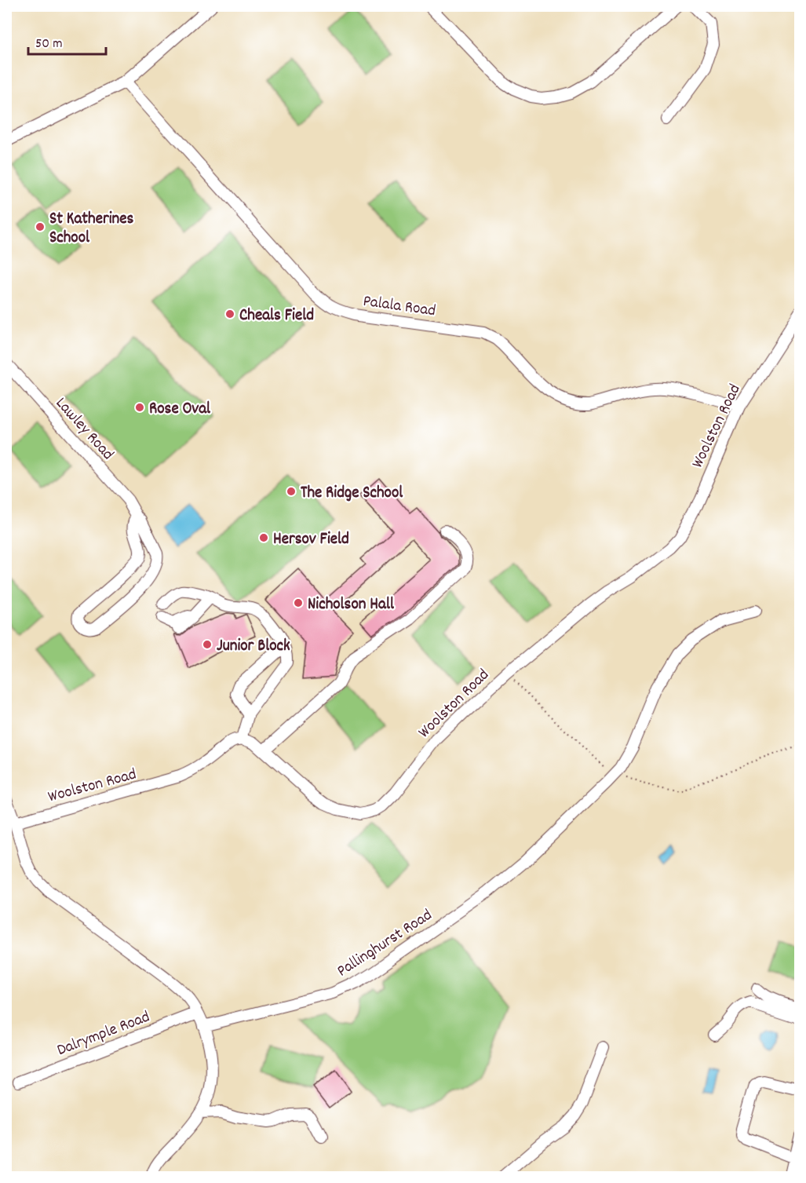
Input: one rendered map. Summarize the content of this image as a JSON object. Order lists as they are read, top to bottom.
{
  "streets": {
    "street": [
      "Palala Road",
      "Woolston Road",
      "Lawley Road",
      "Pallinghurst Road",
      "Dalrymple Road"
    ]
  },
  "crossings": [
    ["Palala Road", "Woolston Road"]
  ],
  "places": [
    "St Katherines School",
    "Cheals Field",
    "Rose Oval",
    "The Ridge School",
    "Hersov Field",
    "Nicholson Hall",
    "Junior Block"
  ],
  "scale_bar": "50 m"
}
